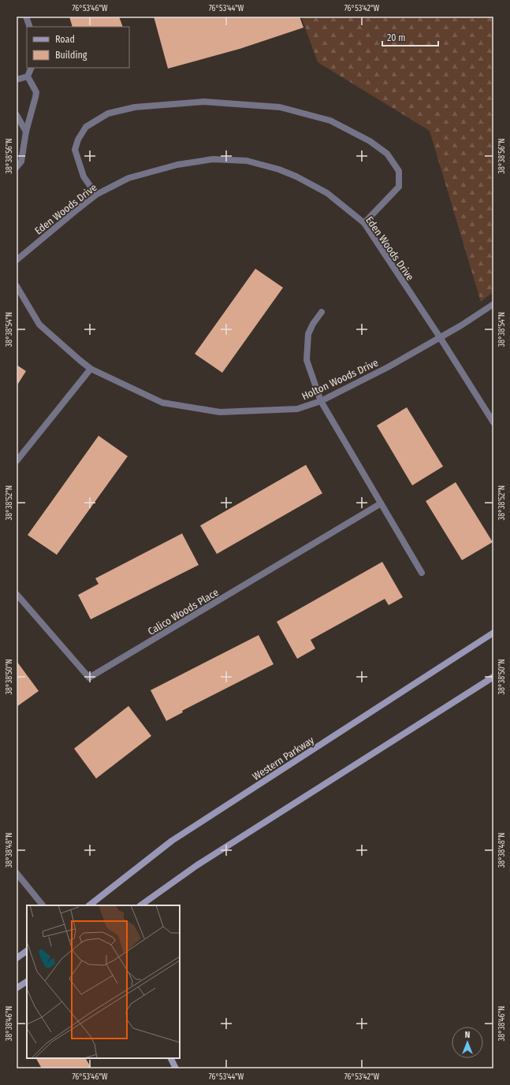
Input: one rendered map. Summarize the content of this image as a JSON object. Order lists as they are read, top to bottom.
{
  "streets": {
    "main road": ["Western Parkway"],
    "street": ["Eden Woods Drive", "Holton Woods Drive", "Calico Woods Place"]
  },
  "crossings": [
    ["Eden Woods Drive", "Holton Woods Drive"]
  ],
  "legend": ["Road", "Building"],
  "scale_bar": "20 m",
  "north": "top",
  "coordinates": [
    "76°53'46\"W",
    "76°53'44\"W",
    "76°53'42\"W",
    "38°38'56\"N",
    "38°38'54\"N",
    "38°38'52\"N",
    "38°38'50\"N",
    "38°38'48\"N",
    "38°38'46\"N"
  ]
}
